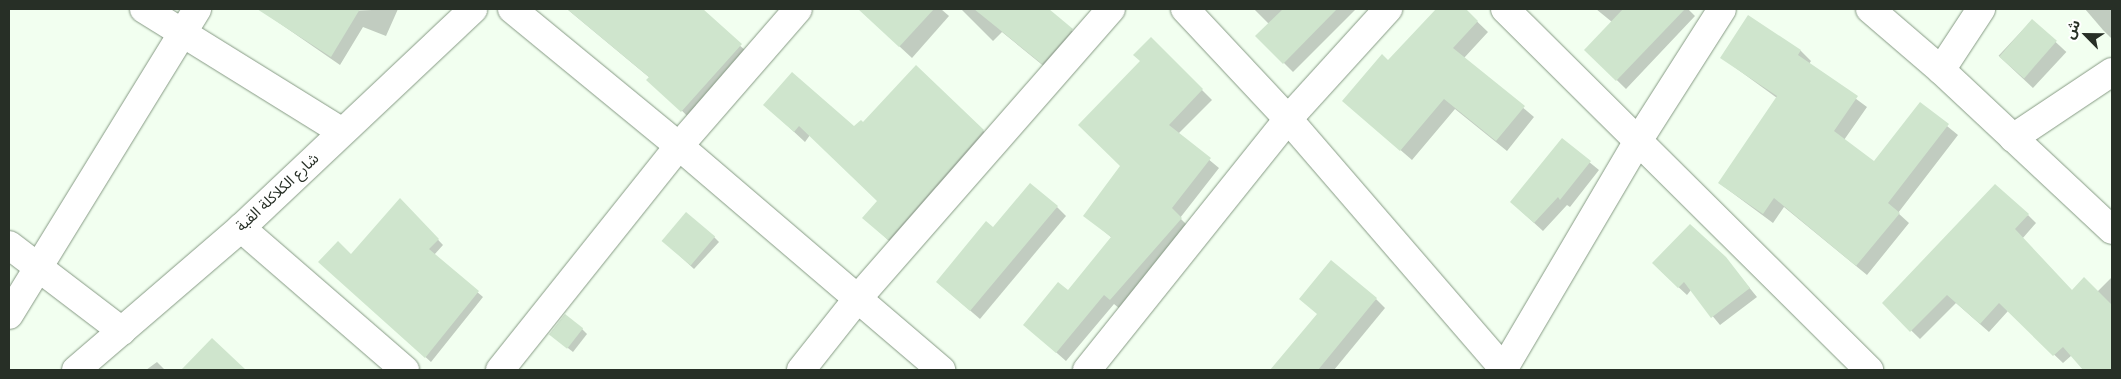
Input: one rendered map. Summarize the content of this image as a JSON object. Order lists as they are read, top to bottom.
{
  "streets": {
    "street": ["شارع الكلاكلة القبة"]
  },
  "north": "top left"
}
